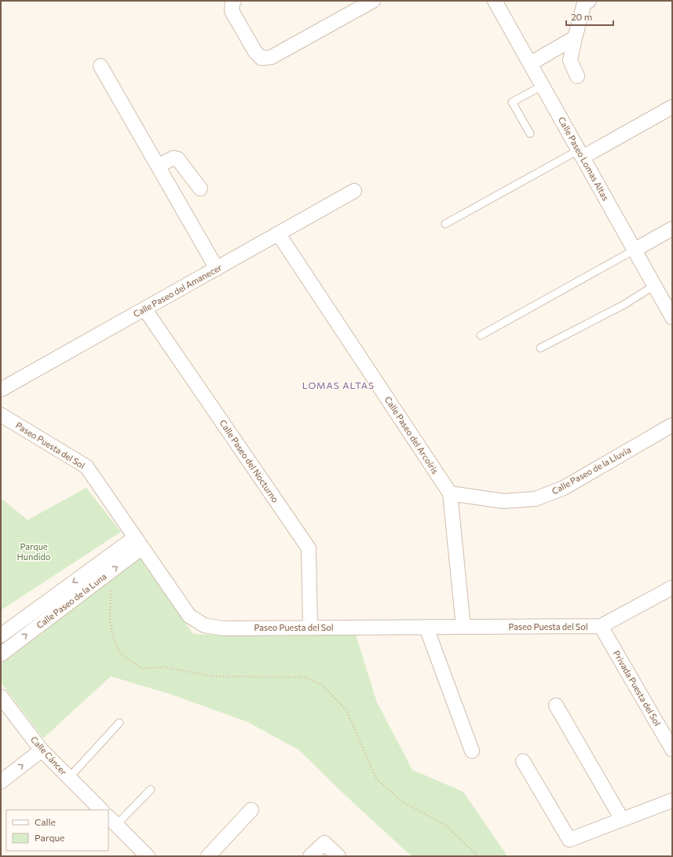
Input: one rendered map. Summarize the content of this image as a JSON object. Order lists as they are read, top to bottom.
{
  "streets": {
    "street": [
      "Calle Paseo Lomas Altas",
      "Calle Paseo del Amanecer",
      "Calle Paseo del Arcoíris",
      "Paseo Puesta del Sol",
      "Calle Paseo del Nocturno",
      "Calle Paseo de la Lluvia",
      "Calle Paseo de la Luna",
      "Privada Puesta del Sol",
      "Calle Cáncer"
    ]
  },
  "crossings": [
    ["Calle Paseo del Amanecer", "Calle Paseo del Arcoíris"],
    ["Calle Paseo del Amanecer", "Calle Paseo del Nocturno"],
    ["Calle Paseo del Arcoíris", "Paseo Puesta del Sol"],
    ["Calle Paseo del Arcoíris", "Calle Paseo de la Lluvia"],
    ["Paseo Puesta del Sol", "Calle Paseo del Nocturno"],
    ["Paseo Puesta del Sol", "Calle Paseo de la Luna"],
    ["Paseo Puesta del Sol", "Privada Puesta del Sol"]
  ],
  "districts": ["LOMAS ALTAS"],
  "parks": ["Parque Hundido"],
  "legend": ["Calle", "Parque"],
  "scale_bar": "20 m"
}
